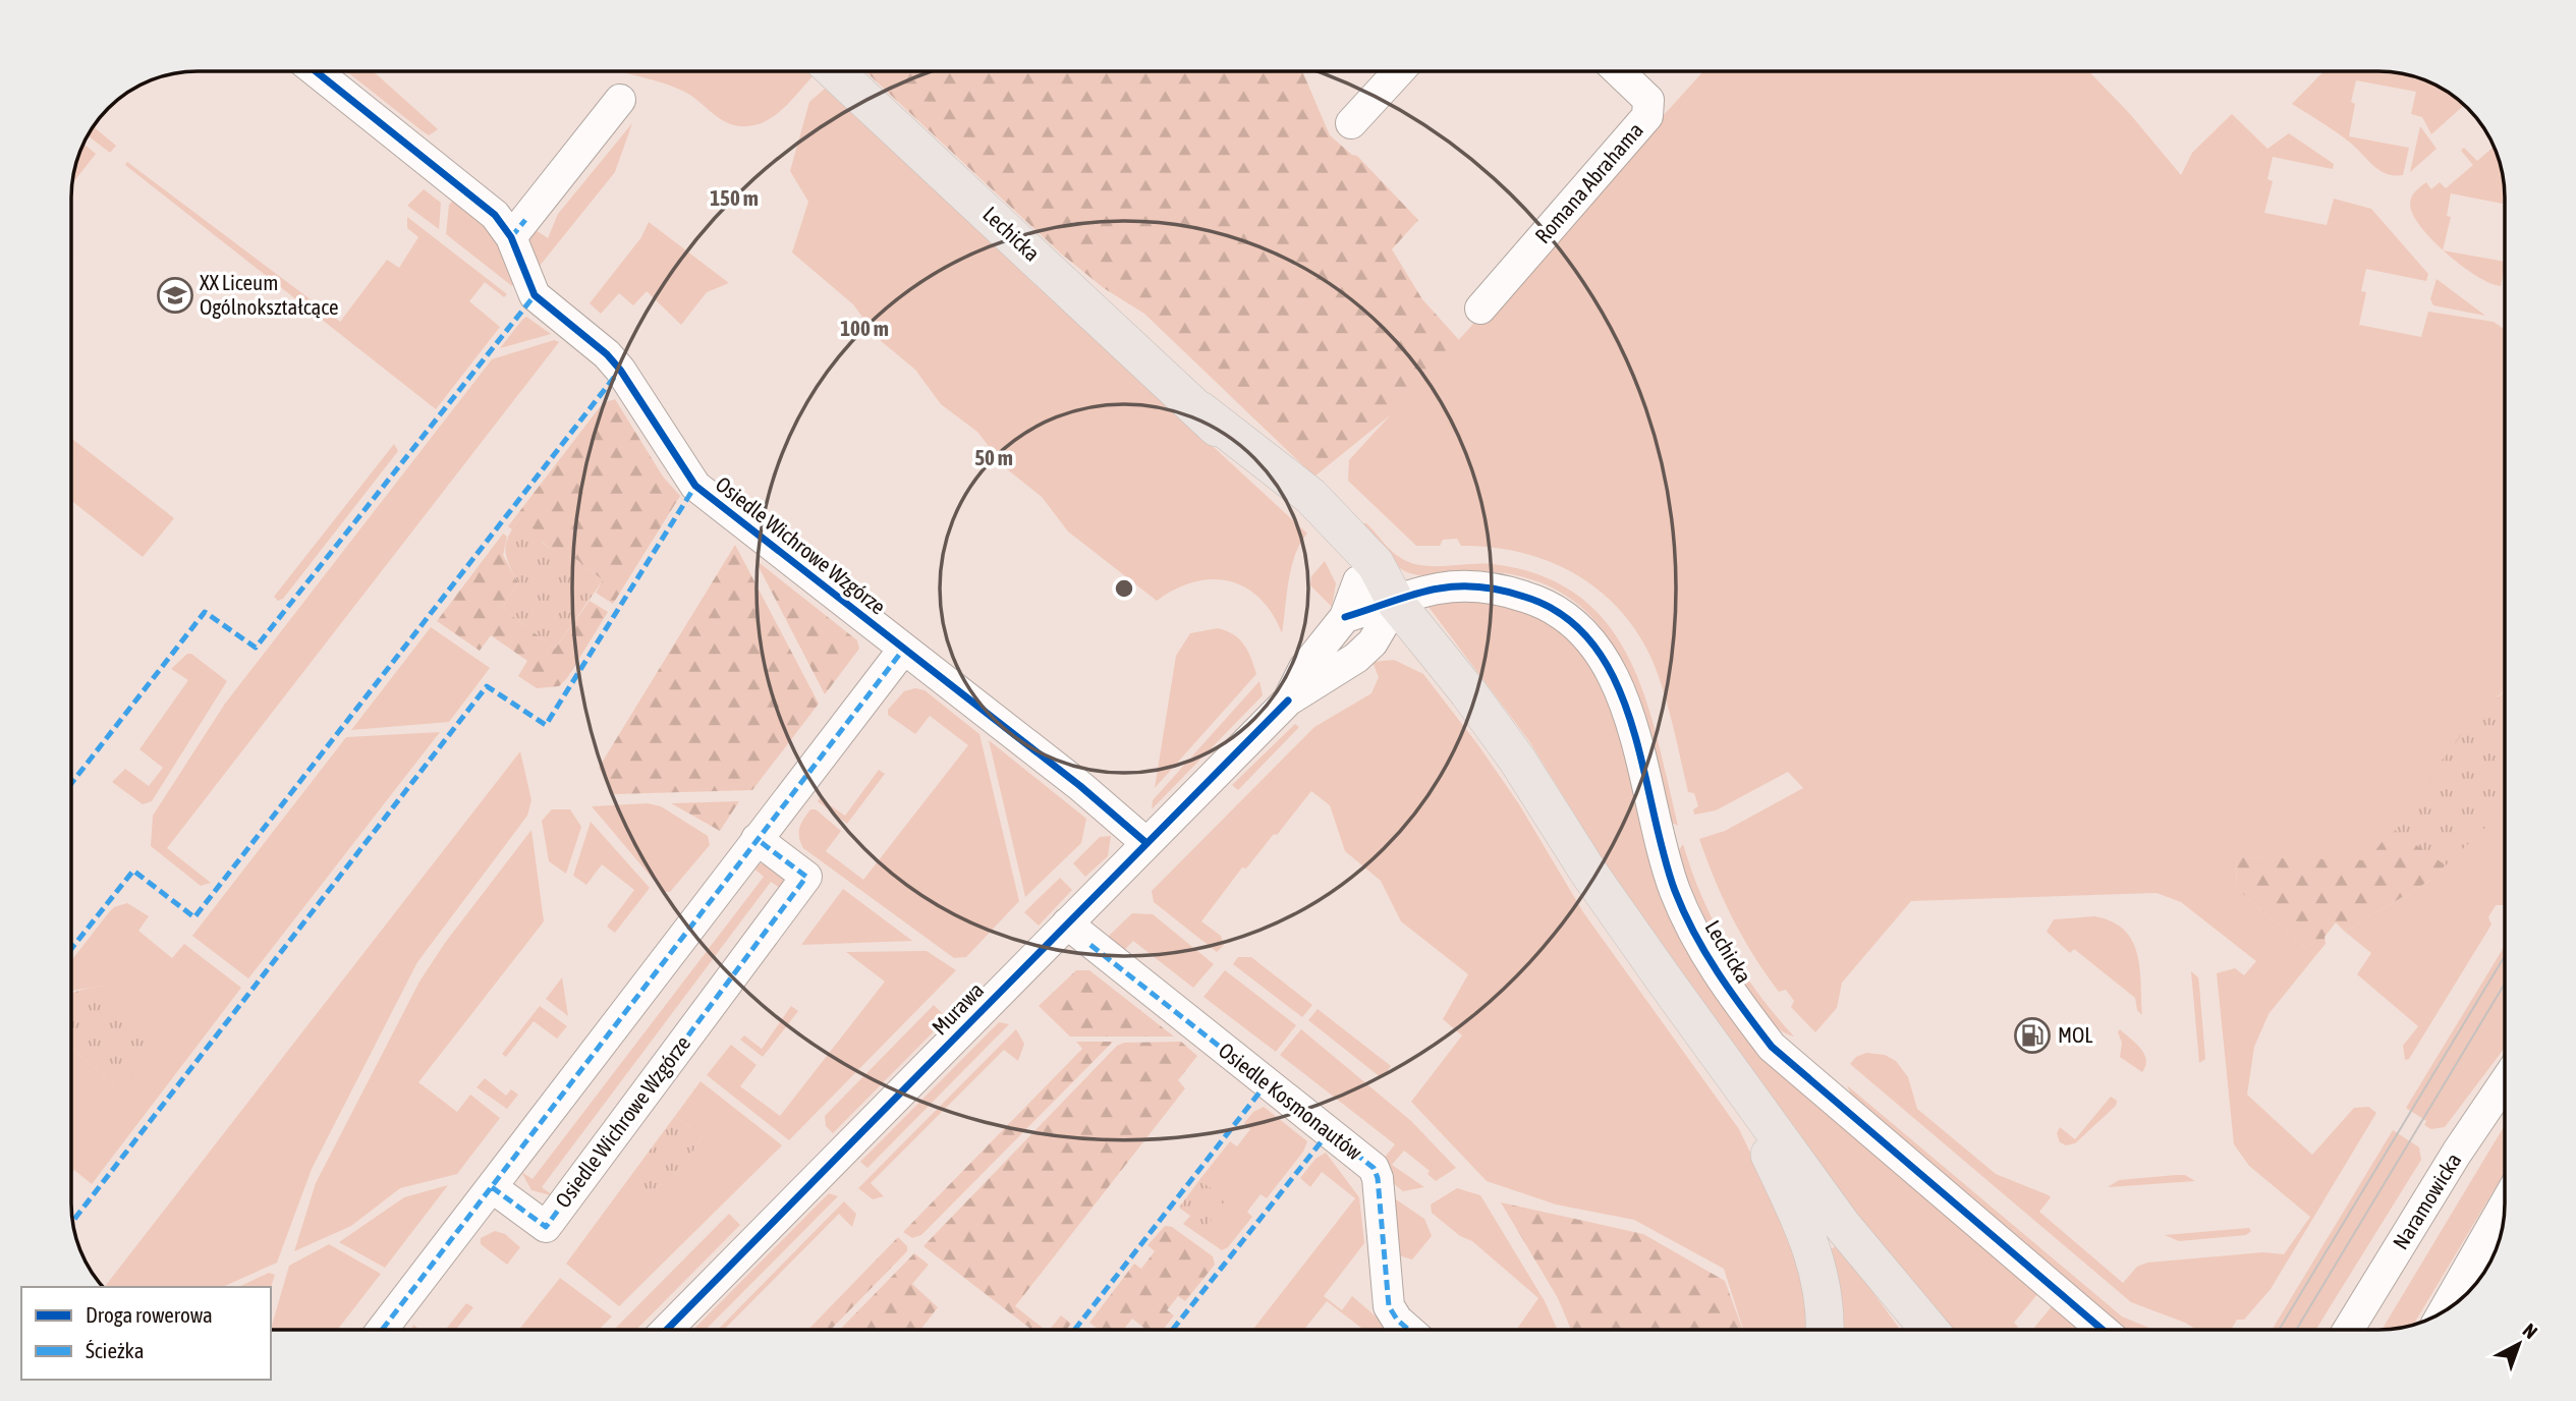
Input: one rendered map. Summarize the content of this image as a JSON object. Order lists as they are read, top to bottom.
{
  "streets": {
    "main road": ["Lechicka"],
    "street": [
      "Romana Abrahama",
      "Osiedle Wichrowe Wzgórze",
      "Murawa",
      "Osiedle Kosmonautów",
      "Naramowicka"
    ]
  },
  "crossings": [
    ["Lechicka", "Murawa"],
    ["Osiedle Wichrowe Wzgórze", "Murawa"],
    ["Murawa", "Osiedle Kosmonautów"]
  ],
  "places": {
    "school or university": ["XX Liceum Ogólnokształcące"],
    "fuel station": ["MOL"]
  },
  "legend": ["Droga rowerowa", "Ścieżka"],
  "north": "top right",
  "rings": ["150 m", "100 m", "50 m"]
}
